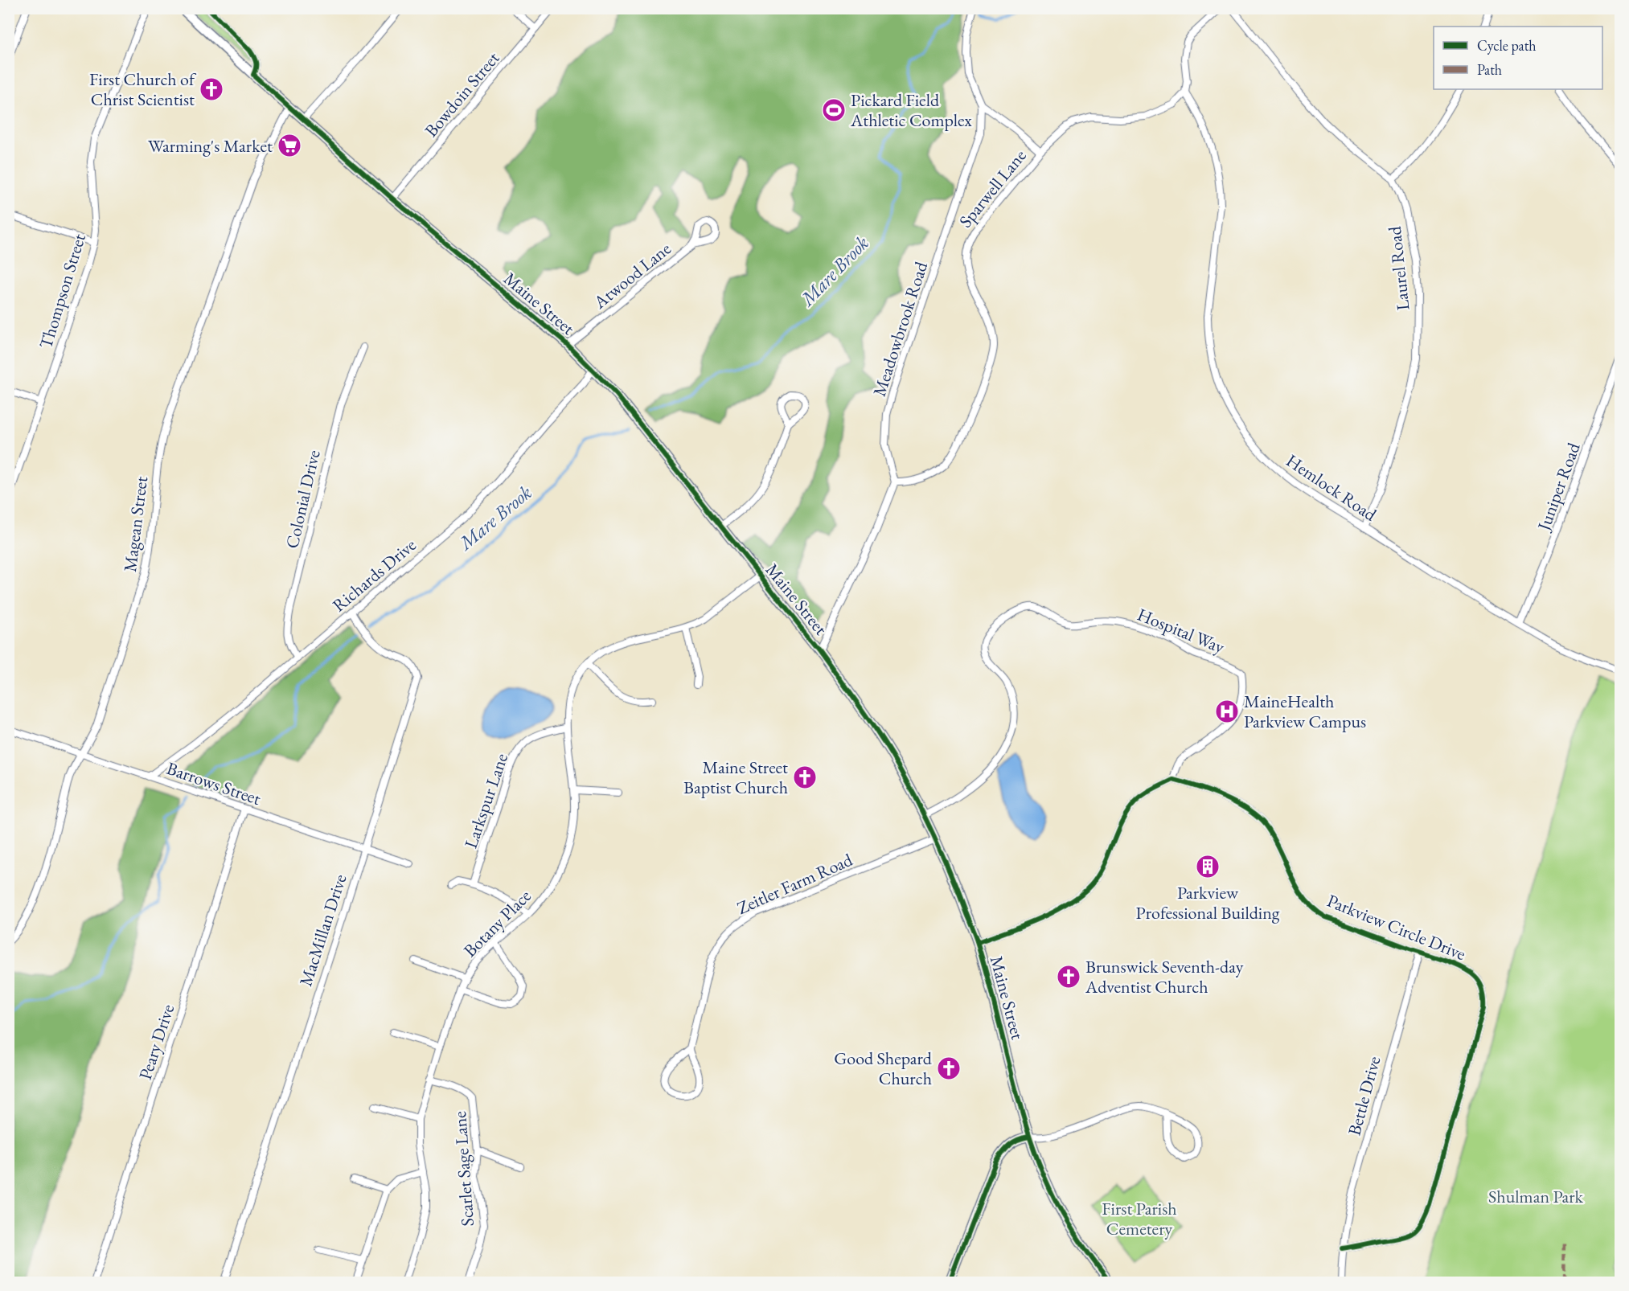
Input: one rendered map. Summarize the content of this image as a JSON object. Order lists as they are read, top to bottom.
{
  "streets": {
    "street": [
      "Bowdoin Street",
      "Sparwell Lane",
      "Laurel Road",
      "Atwood Lane",
      "Thompson Street",
      "Maine Street",
      "Meadowbrook Road",
      "Juniper Road",
      "Hemlock Road",
      "Colonial Drive",
      "Magean Street",
      "Richards Drive",
      "Hospital Way",
      "Barrows Street",
      "Larkspur Lane",
      "Zeitler Farm Road",
      "Botany Place",
      "Parkview Circle Drive",
      "MacMillan Drive",
      "Peary Drive",
      "Bettle Drive",
      "Scarlet Sage Lane"
    ]
  },
  "crossings": [
    ["Bowdoin Street", "Maine Street"],
    ["Sparwell Lane", "Meadowbrook Road"],
    ["Sparwell Lane", "Hemlock Road"],
    ["Laurel Road", "Hemlock Road"],
    ["Atwood Lane", "Maine Street"],
    ["Maine Street", "Magean Street"],
    ["Maine Street", "Richards Drive"],
    ["Maine Street", "Hospital Way"],
    ["Maine Street", "Zeitler Farm Road"],
    ["Maine Street", "Botany Place"],
    ["Juniper Road", "Hemlock Road"],
    ["Colonial Drive", "Richards Drive"],
    ["Magean Street", "Barrows Street"],
    ["Richards Drive", "Barrows Street"],
    ["Richards Drive", "MacMillan Drive"],
    ["Hospital Way", "Parkview Circle Drive"],
    ["Barrows Street", "MacMillan Drive"],
    ["Barrows Street", "Peary Drive"],
    ["Larkspur Lane", "Botany Place"],
    ["Botany Place", "Scarlet Sage Lane"],
    ["Parkview Circle Drive", "Bettle Drive"]
  ],
  "water": ["Mare Brook"],
  "parks": ["Shulman Park", "First Parish Cemetery"],
  "places": {
    "church": [
      "First Church of Christ Scientist",
      "Maine Street Baptist Church",
      "Brunswick Seventh-day Adventist Church",
      "Good Shepard Church"
    ],
    "sports": ["Pickard Field Athletic Complex"],
    "supermarket": ["Warming's Market"],
    "hospital": ["MaineHealth Parkview Campus"],
    "building": ["Parkview Professional Building"]
  },
  "legend": ["Cycle path", "Path"]
}
